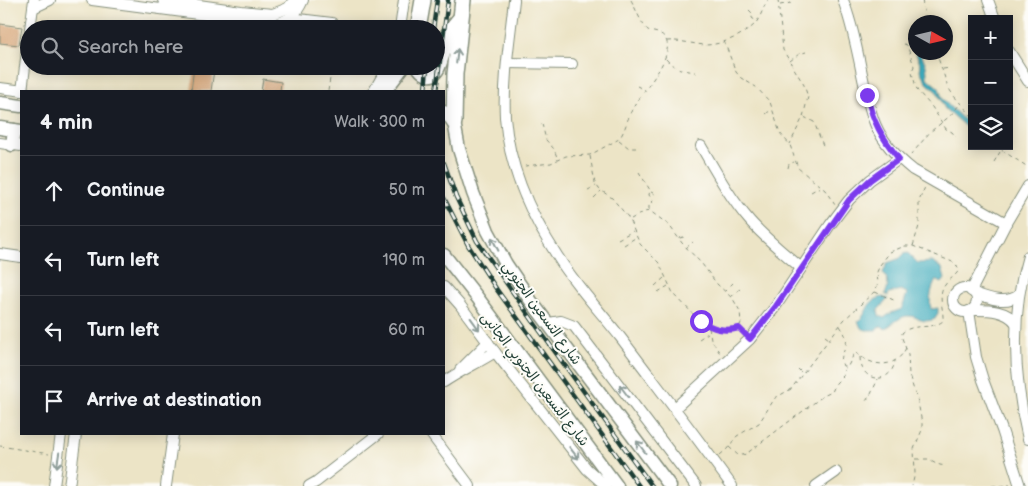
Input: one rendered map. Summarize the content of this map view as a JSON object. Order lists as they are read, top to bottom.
{
  "streets": {
    "highway": ["شارع التسعين الجنوبي"],
    "street": ["شارع التسعين الجنوبي الجانبى"]
  },
  "one_way": ["شارع التسعين الجنوبي"],
  "north": "right",
  "page": {
    "map_buttons": ["+", "−"],
    "search": "Search here",
    "heading": ["4 min", "Walk · 300 m"],
    "list": [
      ["Continue", "50 m"],
      ["Turn left", "190 m"],
      ["Turn left", "60 m"],
      "Arrive at destination"
    ]
  }
}
